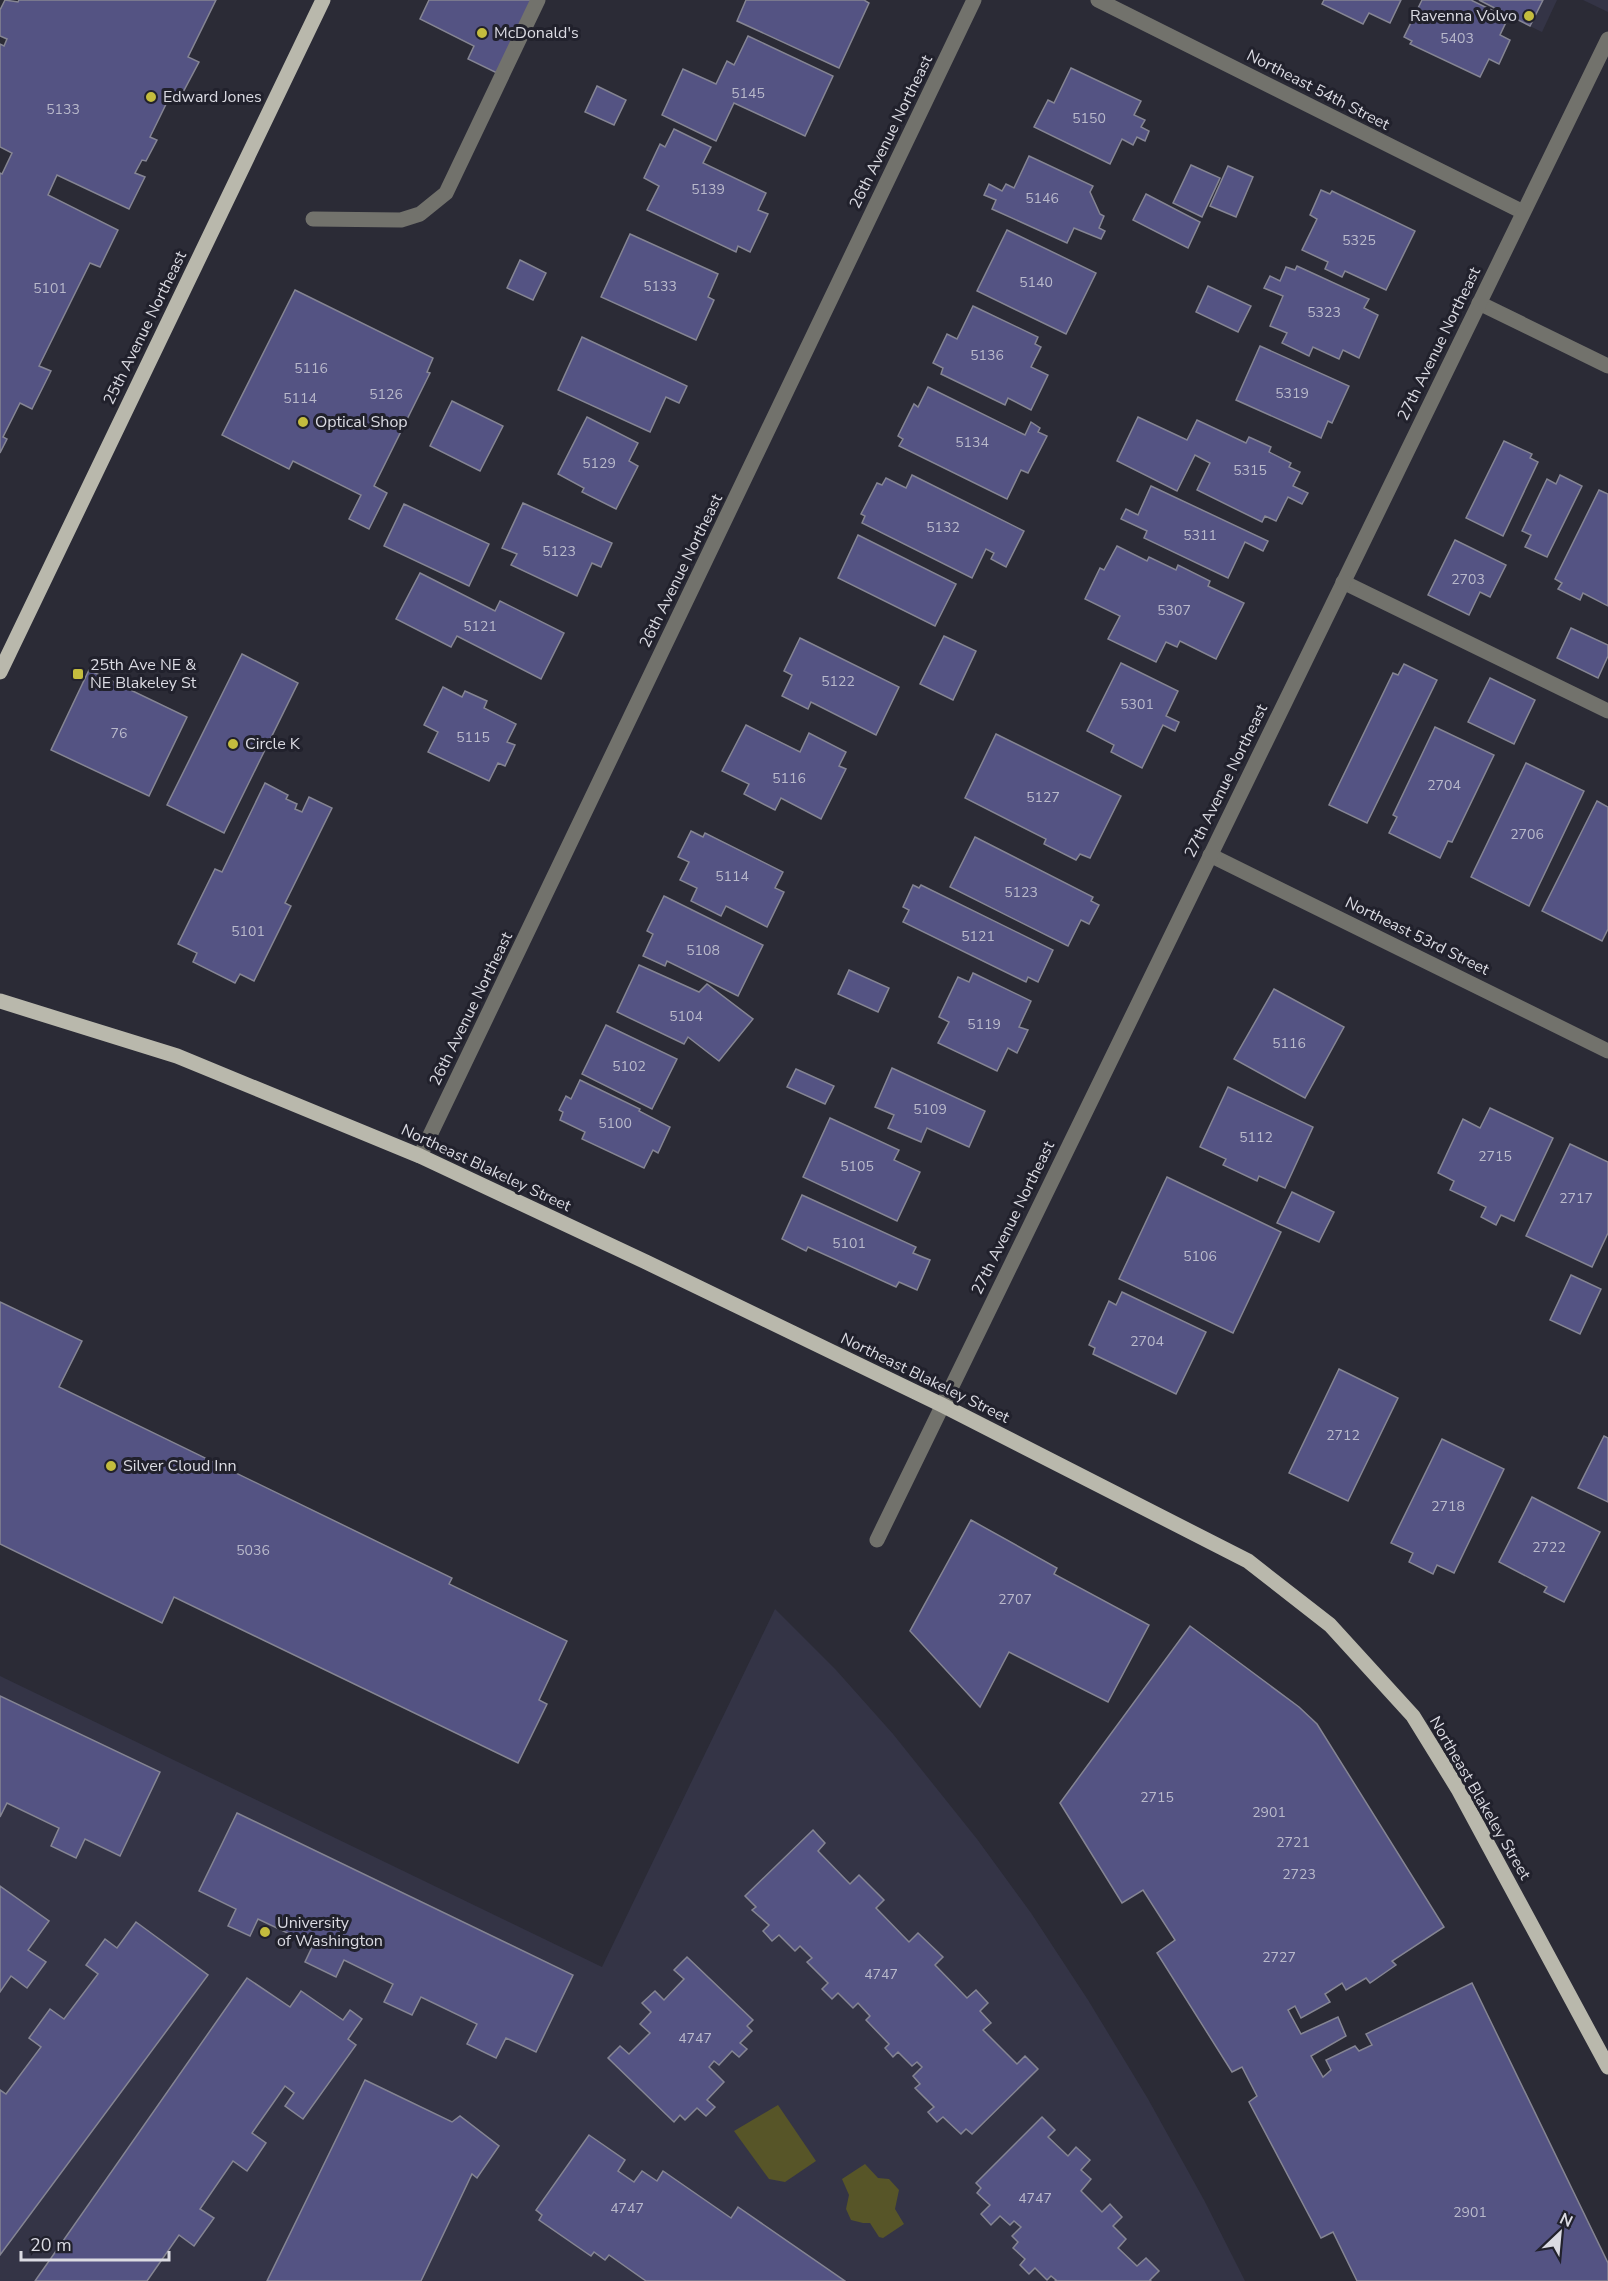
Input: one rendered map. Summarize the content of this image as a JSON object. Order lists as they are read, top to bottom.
{
  "streets": {
    "main road": ["25th Avenue Northeast", "Northeast Blakeley Street"],
    "street": [
      "Northeast 54th Street",
      "26th Avenue Northeast",
      "27th Avenue Northeast",
      "Northeast 53rd Street"
    ]
  },
  "crossings": [
    ["Northeast 54th Street", "27th Avenue Northeast"],
    ["26th Avenue Northeast", "Northeast Blakeley Street"],
    ["27th Avenue Northeast", "Northeast 53rd Street"],
    ["27th Avenue Northeast", "Northeast Blakeley Street"]
  ],
  "places": {
    "other": [
      "Ravenna Volvo",
      "McDonald's",
      "Edward Jones",
      "Optical Shop",
      "Circle K",
      "Silver Cloud Inn",
      "University of Washington"
    ],
    "transit": ["25th Ave NE & NE Blakeley St"]
  },
  "house_numbers": [
    "5403",
    "5145",
    "5133",
    "5150",
    "5139",
    "5146",
    "5325",
    "5140",
    "5133",
    "5101",
    "5323",
    "5136",
    "5116",
    "5319",
    "5126",
    "5114",
    "5134",
    "5129",
    "5315",
    "5132",
    "5311",
    "5123",
    "2703",
    "5307",
    "5121",
    "5122",
    "5301",
    "76",
    "5115",
    "5116",
    "2704",
    "5127",
    "2706",
    "5114",
    "5123",
    "5101",
    "5121",
    "5108",
    "5104",
    "5119",
    "5116",
    "5102",
    "5109",
    "5100",
    "5112",
    "2715",
    "5105",
    "2717",
    "5101",
    "5106",
    "2704",
    "2712",
    "2718",
    "2722",
    "5036",
    "2707",
    "2715",
    "2901",
    "2721",
    "2723",
    "2727",
    "4747",
    "4747",
    "4747",
    "4747",
    "2901"
  ],
  "scale_bar": "20 m",
  "north": "top right"
}
